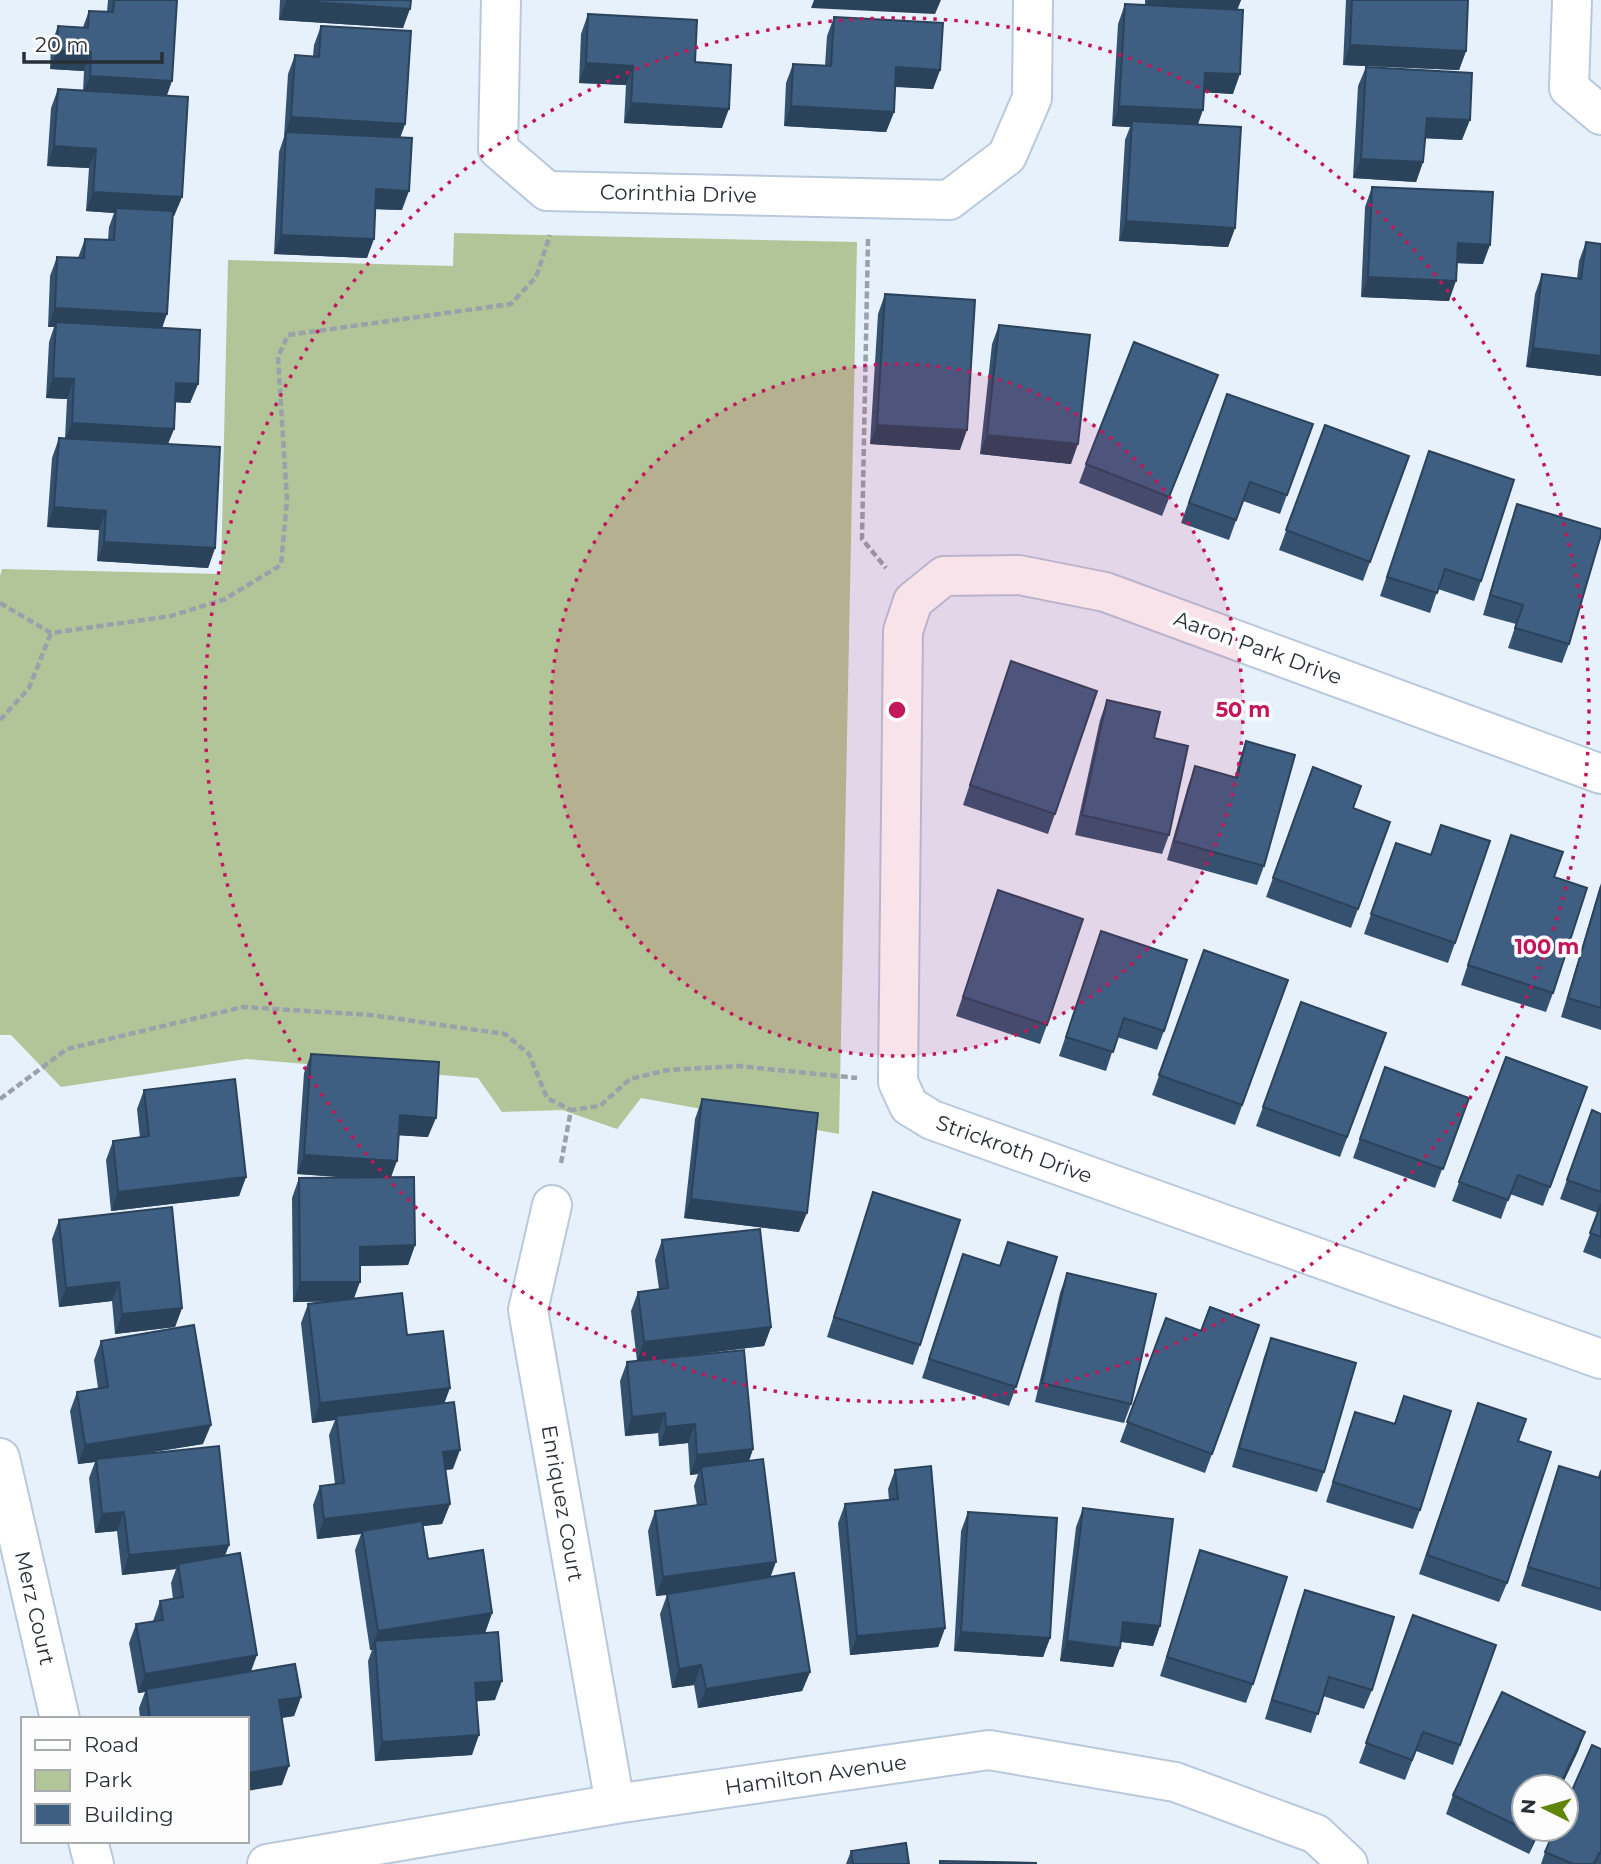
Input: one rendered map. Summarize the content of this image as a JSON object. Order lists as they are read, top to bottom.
{
  "streets": {
    "street": [
      "Corinthia Drive",
      "Aaron Park Drive",
      "Strickroth Drive",
      "Enriquez Court",
      "Merz Court",
      "Hamilton Avenue"
    ]
  },
  "crossings": [
    ["Enriquez Court", "Hamilton Avenue"]
  ],
  "legend": ["Road", "Park", "Building"],
  "scale_bar": "20 m",
  "north": "left",
  "rings": ["50 m", "100 m"]
}
